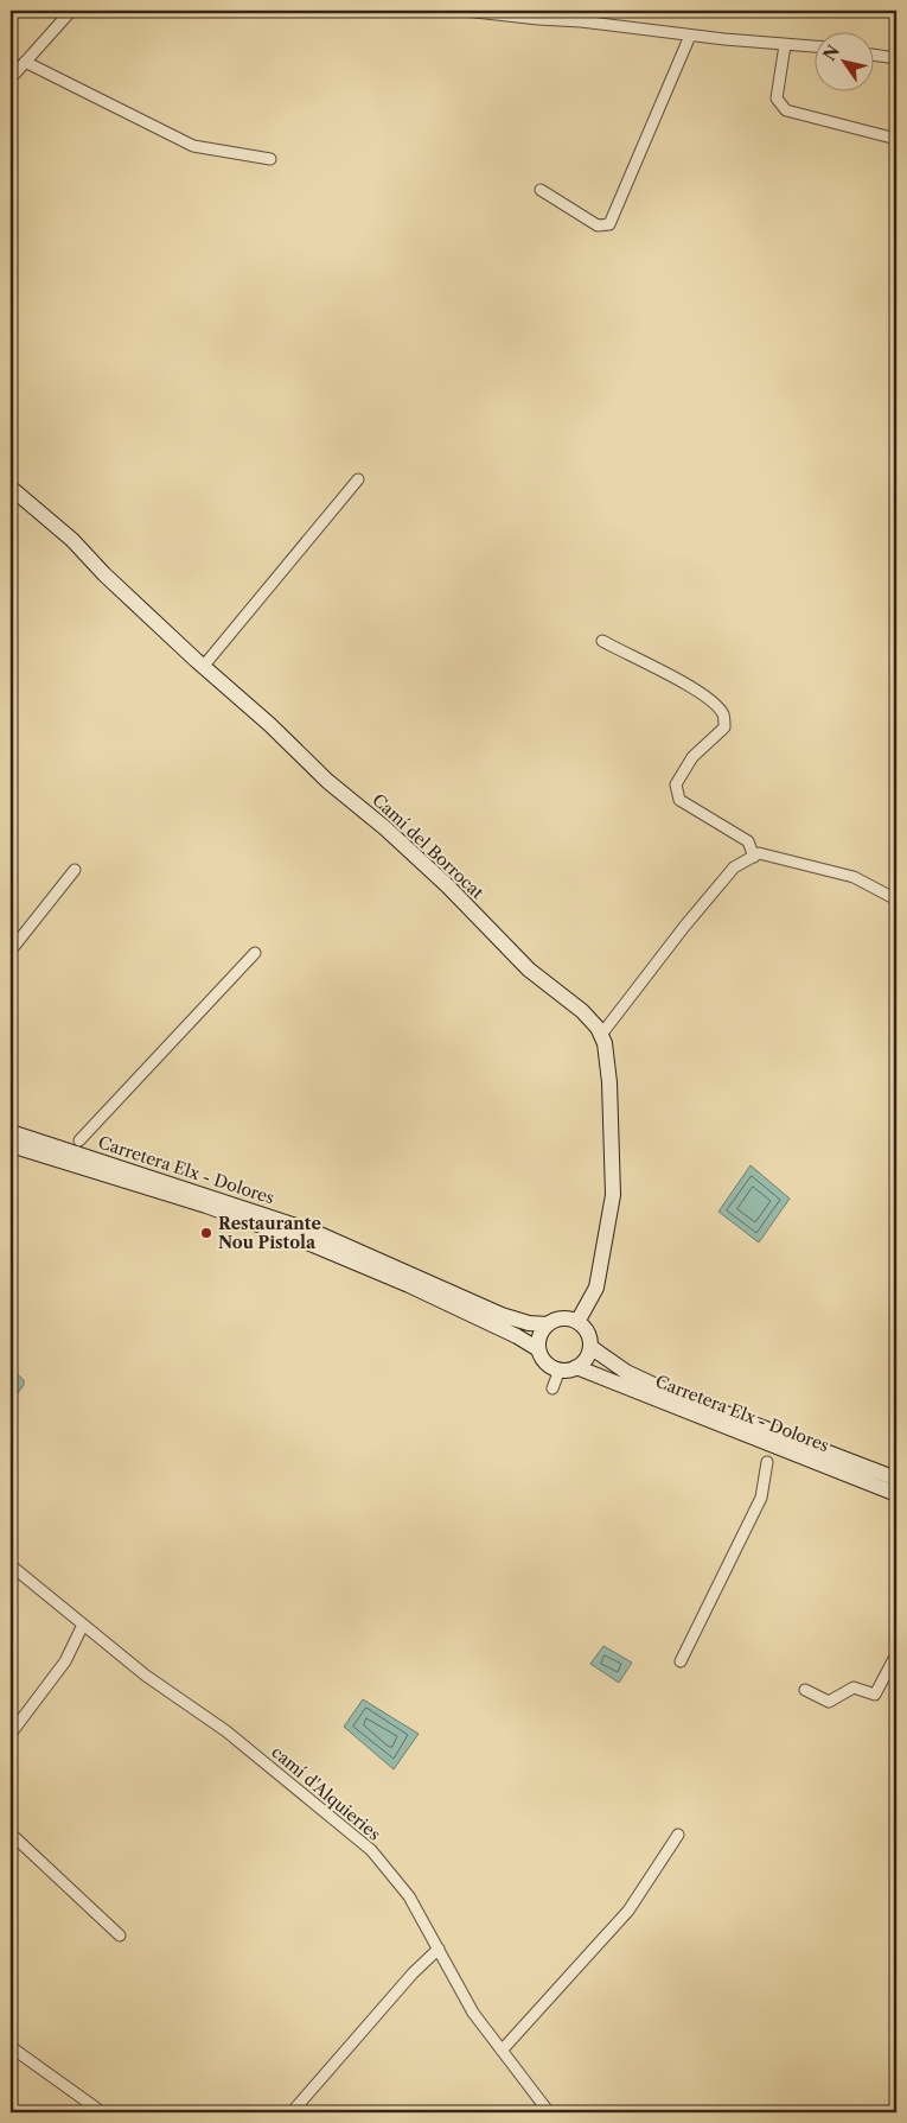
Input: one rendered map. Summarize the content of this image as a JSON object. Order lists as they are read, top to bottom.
{
  "streets": {
    "main road": ["Camí del Borrocat", "Carretera Elx - Dolores"],
    "street": ["camí d'Alquieries"]
  },
  "crossings": [
    ["Camí del Borrocat", "Carretera Elx - Dolores"]
  ],
  "places": ["Restaurante Nou Pistola"],
  "north": "top left"
}
